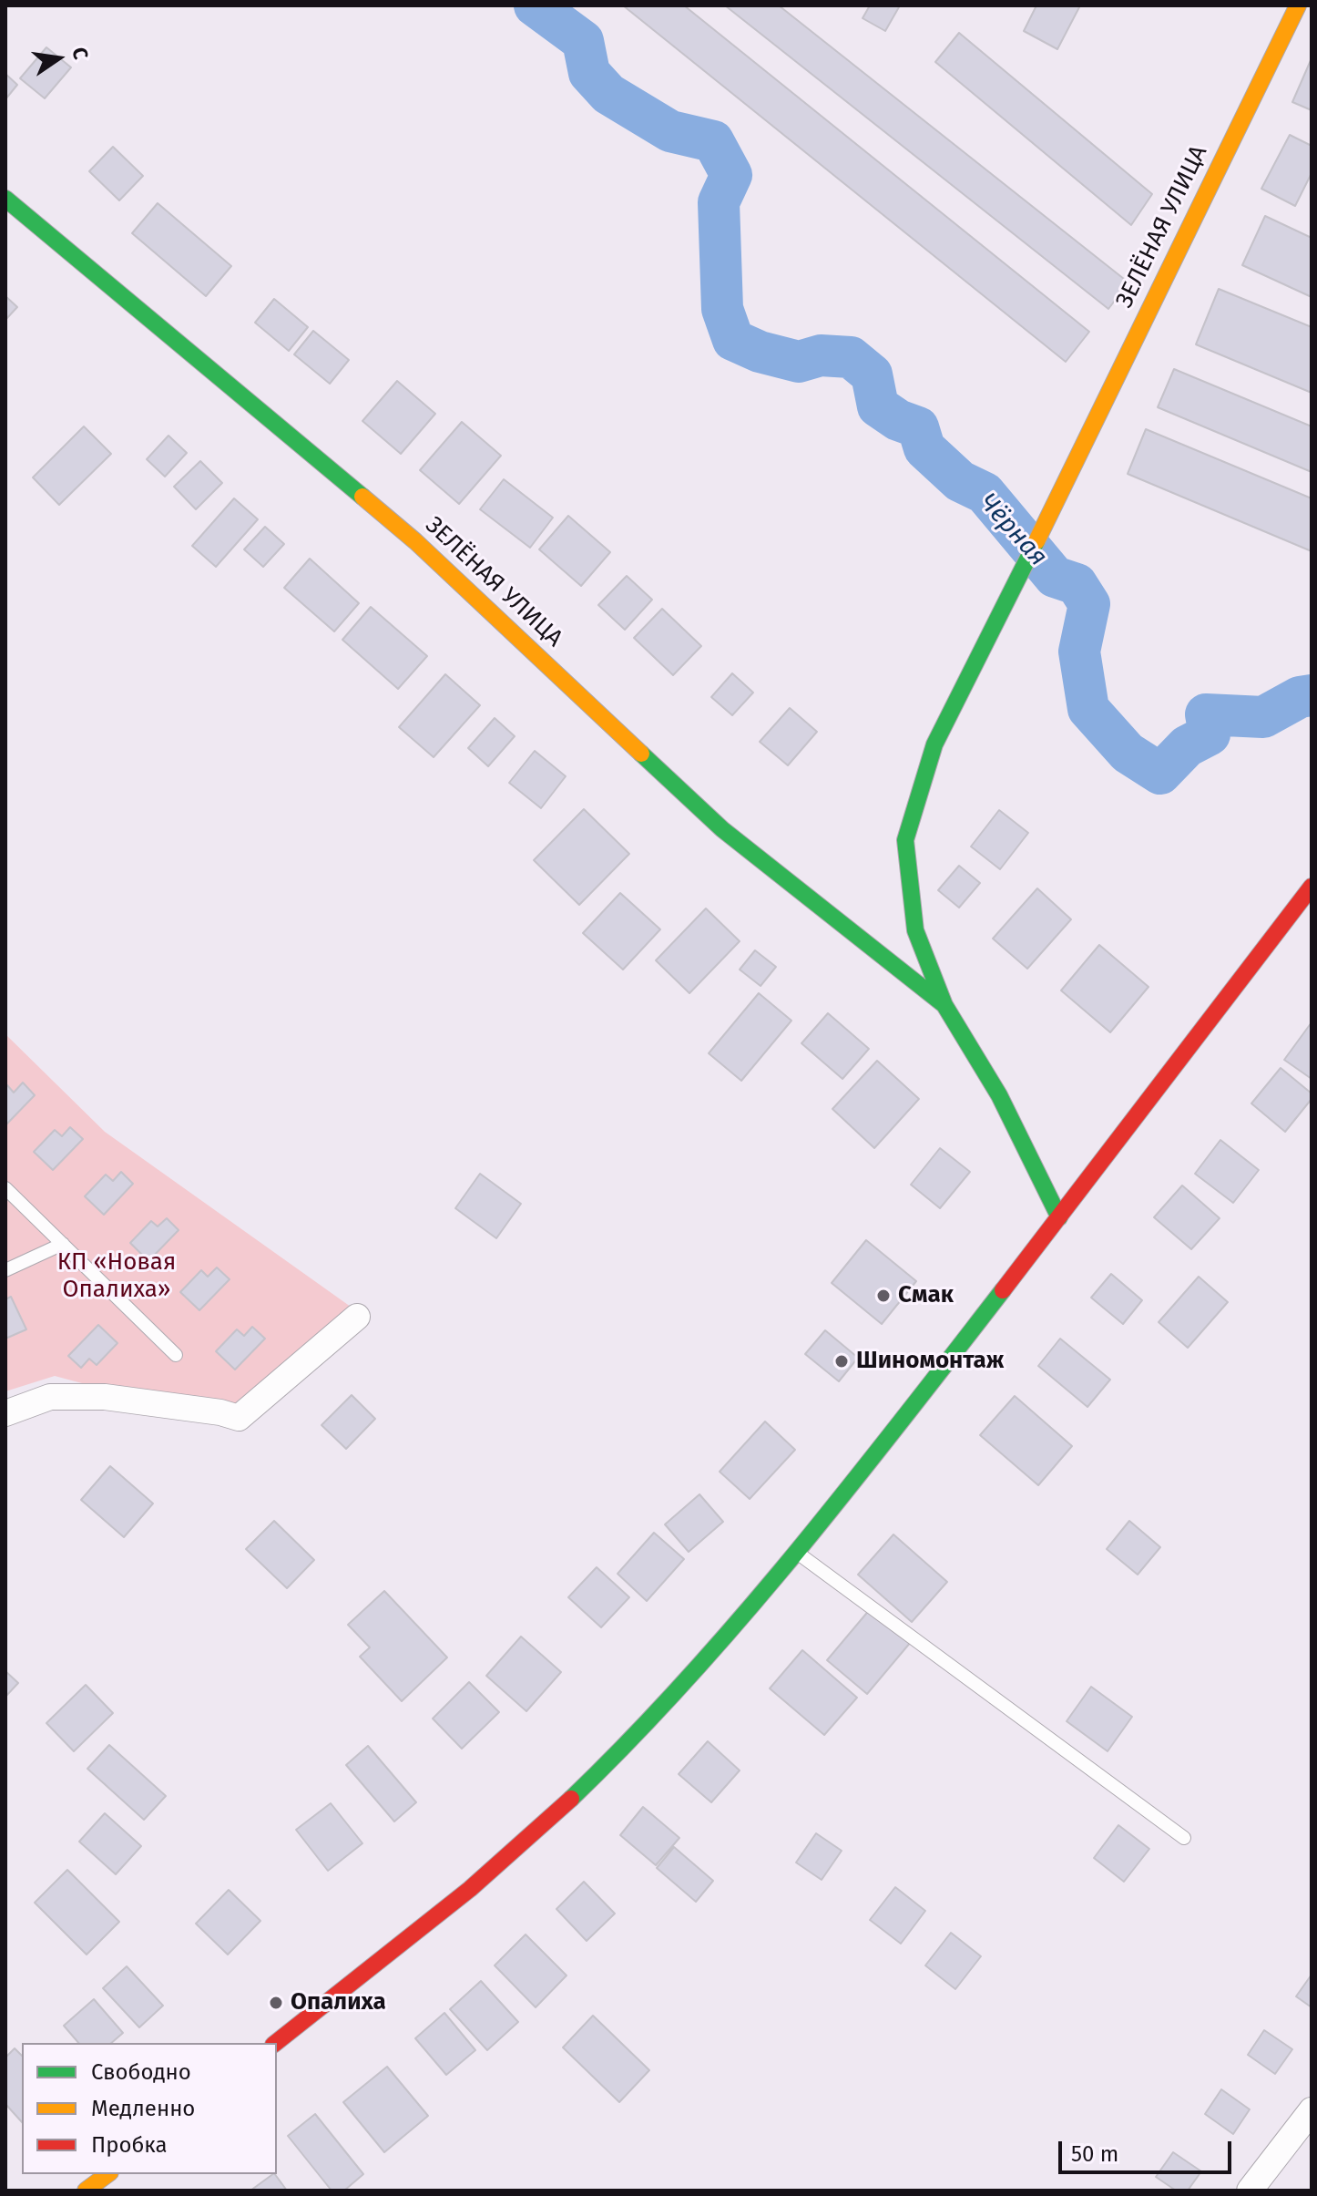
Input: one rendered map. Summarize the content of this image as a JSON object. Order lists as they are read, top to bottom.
{
  "streets": {
    "street": ["ЗЕЛЁНАЯ УЛИЦА"]
  },
  "water": ["Чёрная"],
  "parks": ["КП «Новая Опалиха»"],
  "places": ["Смак", "Шиномонтаж", "Опалиха"],
  "legend": ["Свободно", "Медленно", "Пробка"],
  "scale_bar": "50 m",
  "north": "right"
}
